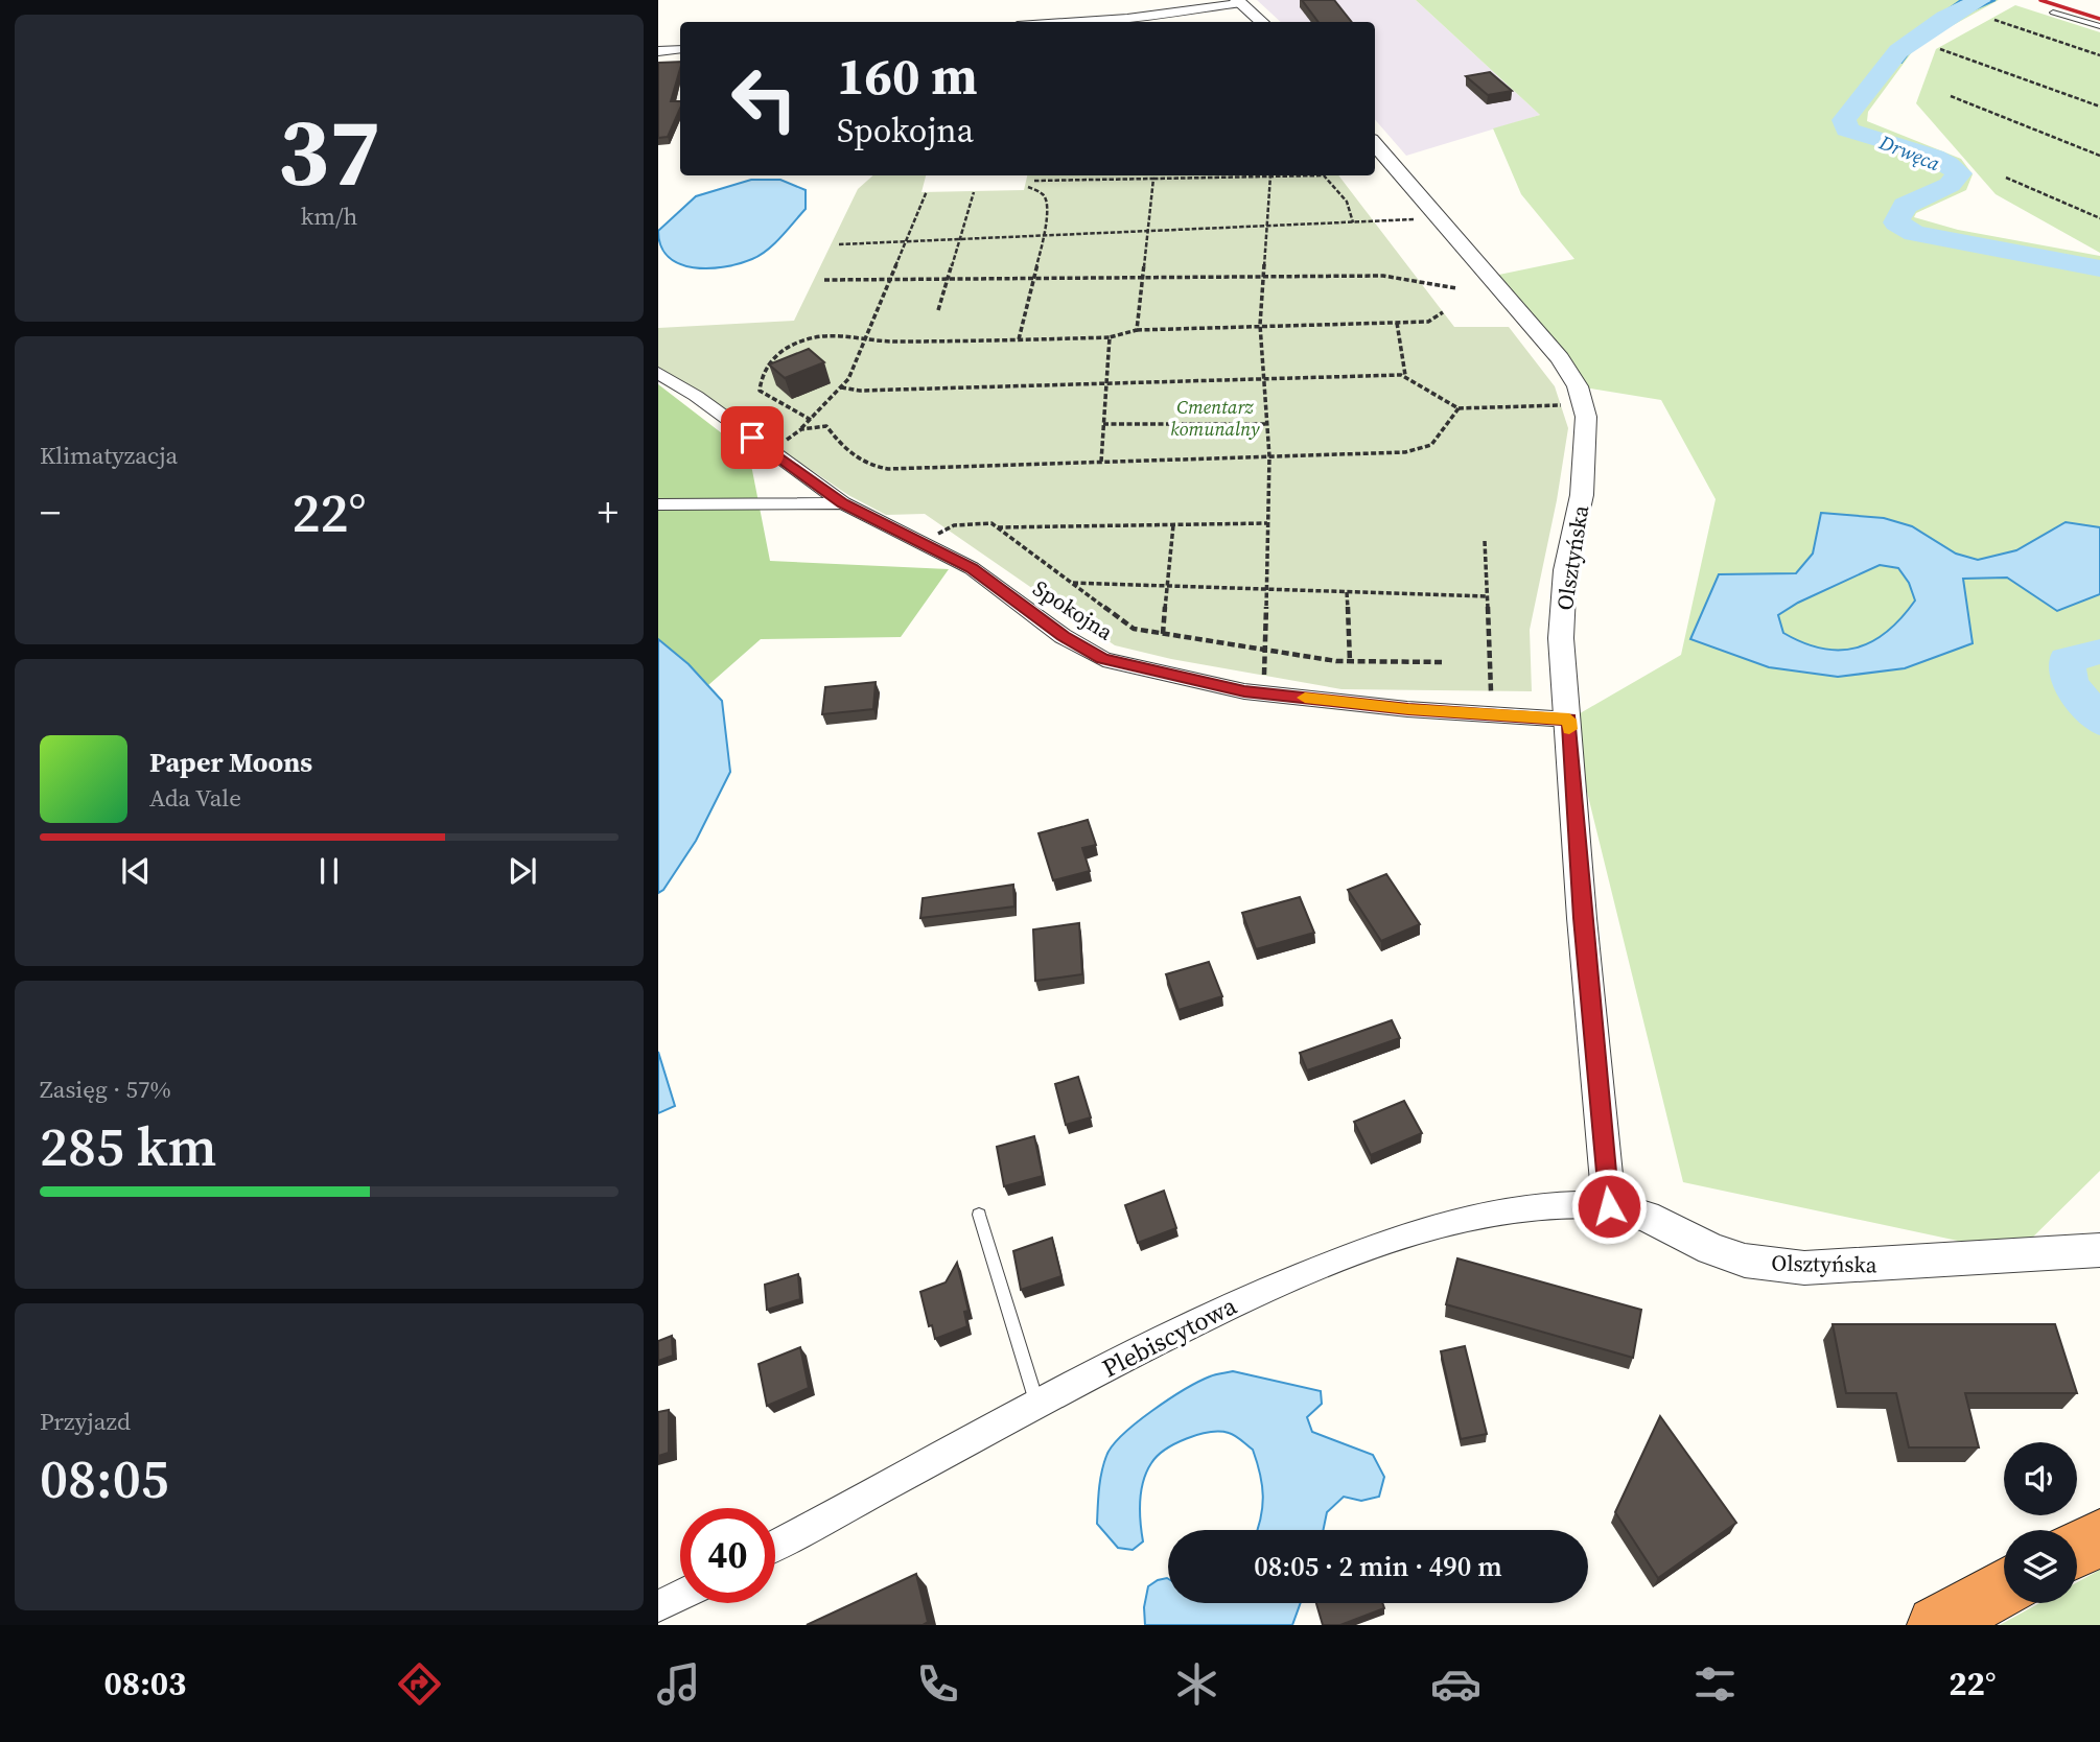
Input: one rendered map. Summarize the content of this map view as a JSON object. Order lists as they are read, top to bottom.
{
  "streets": {
    "street": ["Olsztyńska", "Spokojna", "Plebiscytowa"]
  },
  "crossings": [
    ["Olsztyńska", "Spokojna"],
    ["Olsztyńska", "Plebiscytowa"]
  ],
  "water": ["Drwęca"],
  "parks": ["Cmentarz komunalny"],
  "page": {
    "tile": [
      ["37", "km/h"],
      "Klimatyzacja",
      ["Zasięg · 57%", "285 km"],
      ["Przyjazd", "08:05"]
    ],
    "turn": ["160 m", "Spokojna"],
    "heat": ["−", "22°", "+"],
    "song": ["Paper Moons", "Ada Vale"],
    "limit": "40",
    "trip": "08:05 · 2 min · 490 m",
    "tabs": ["08:03", "22°"]
  }
}
